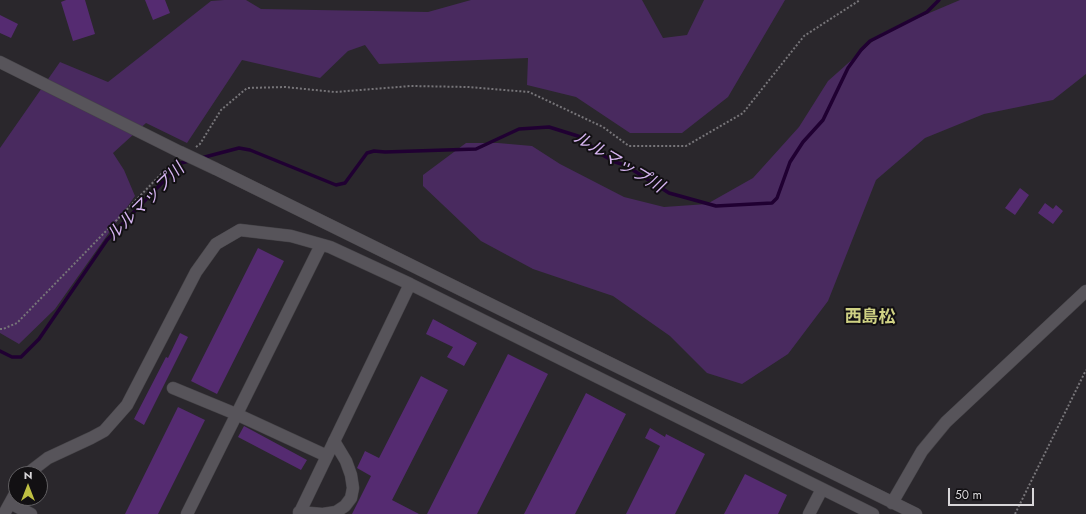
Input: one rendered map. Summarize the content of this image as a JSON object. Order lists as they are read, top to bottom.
{
  "districts": ["西島松"],
  "water": ["ルルマップ川"],
  "scale_bar": "50 m",
  "north": "top"
}
